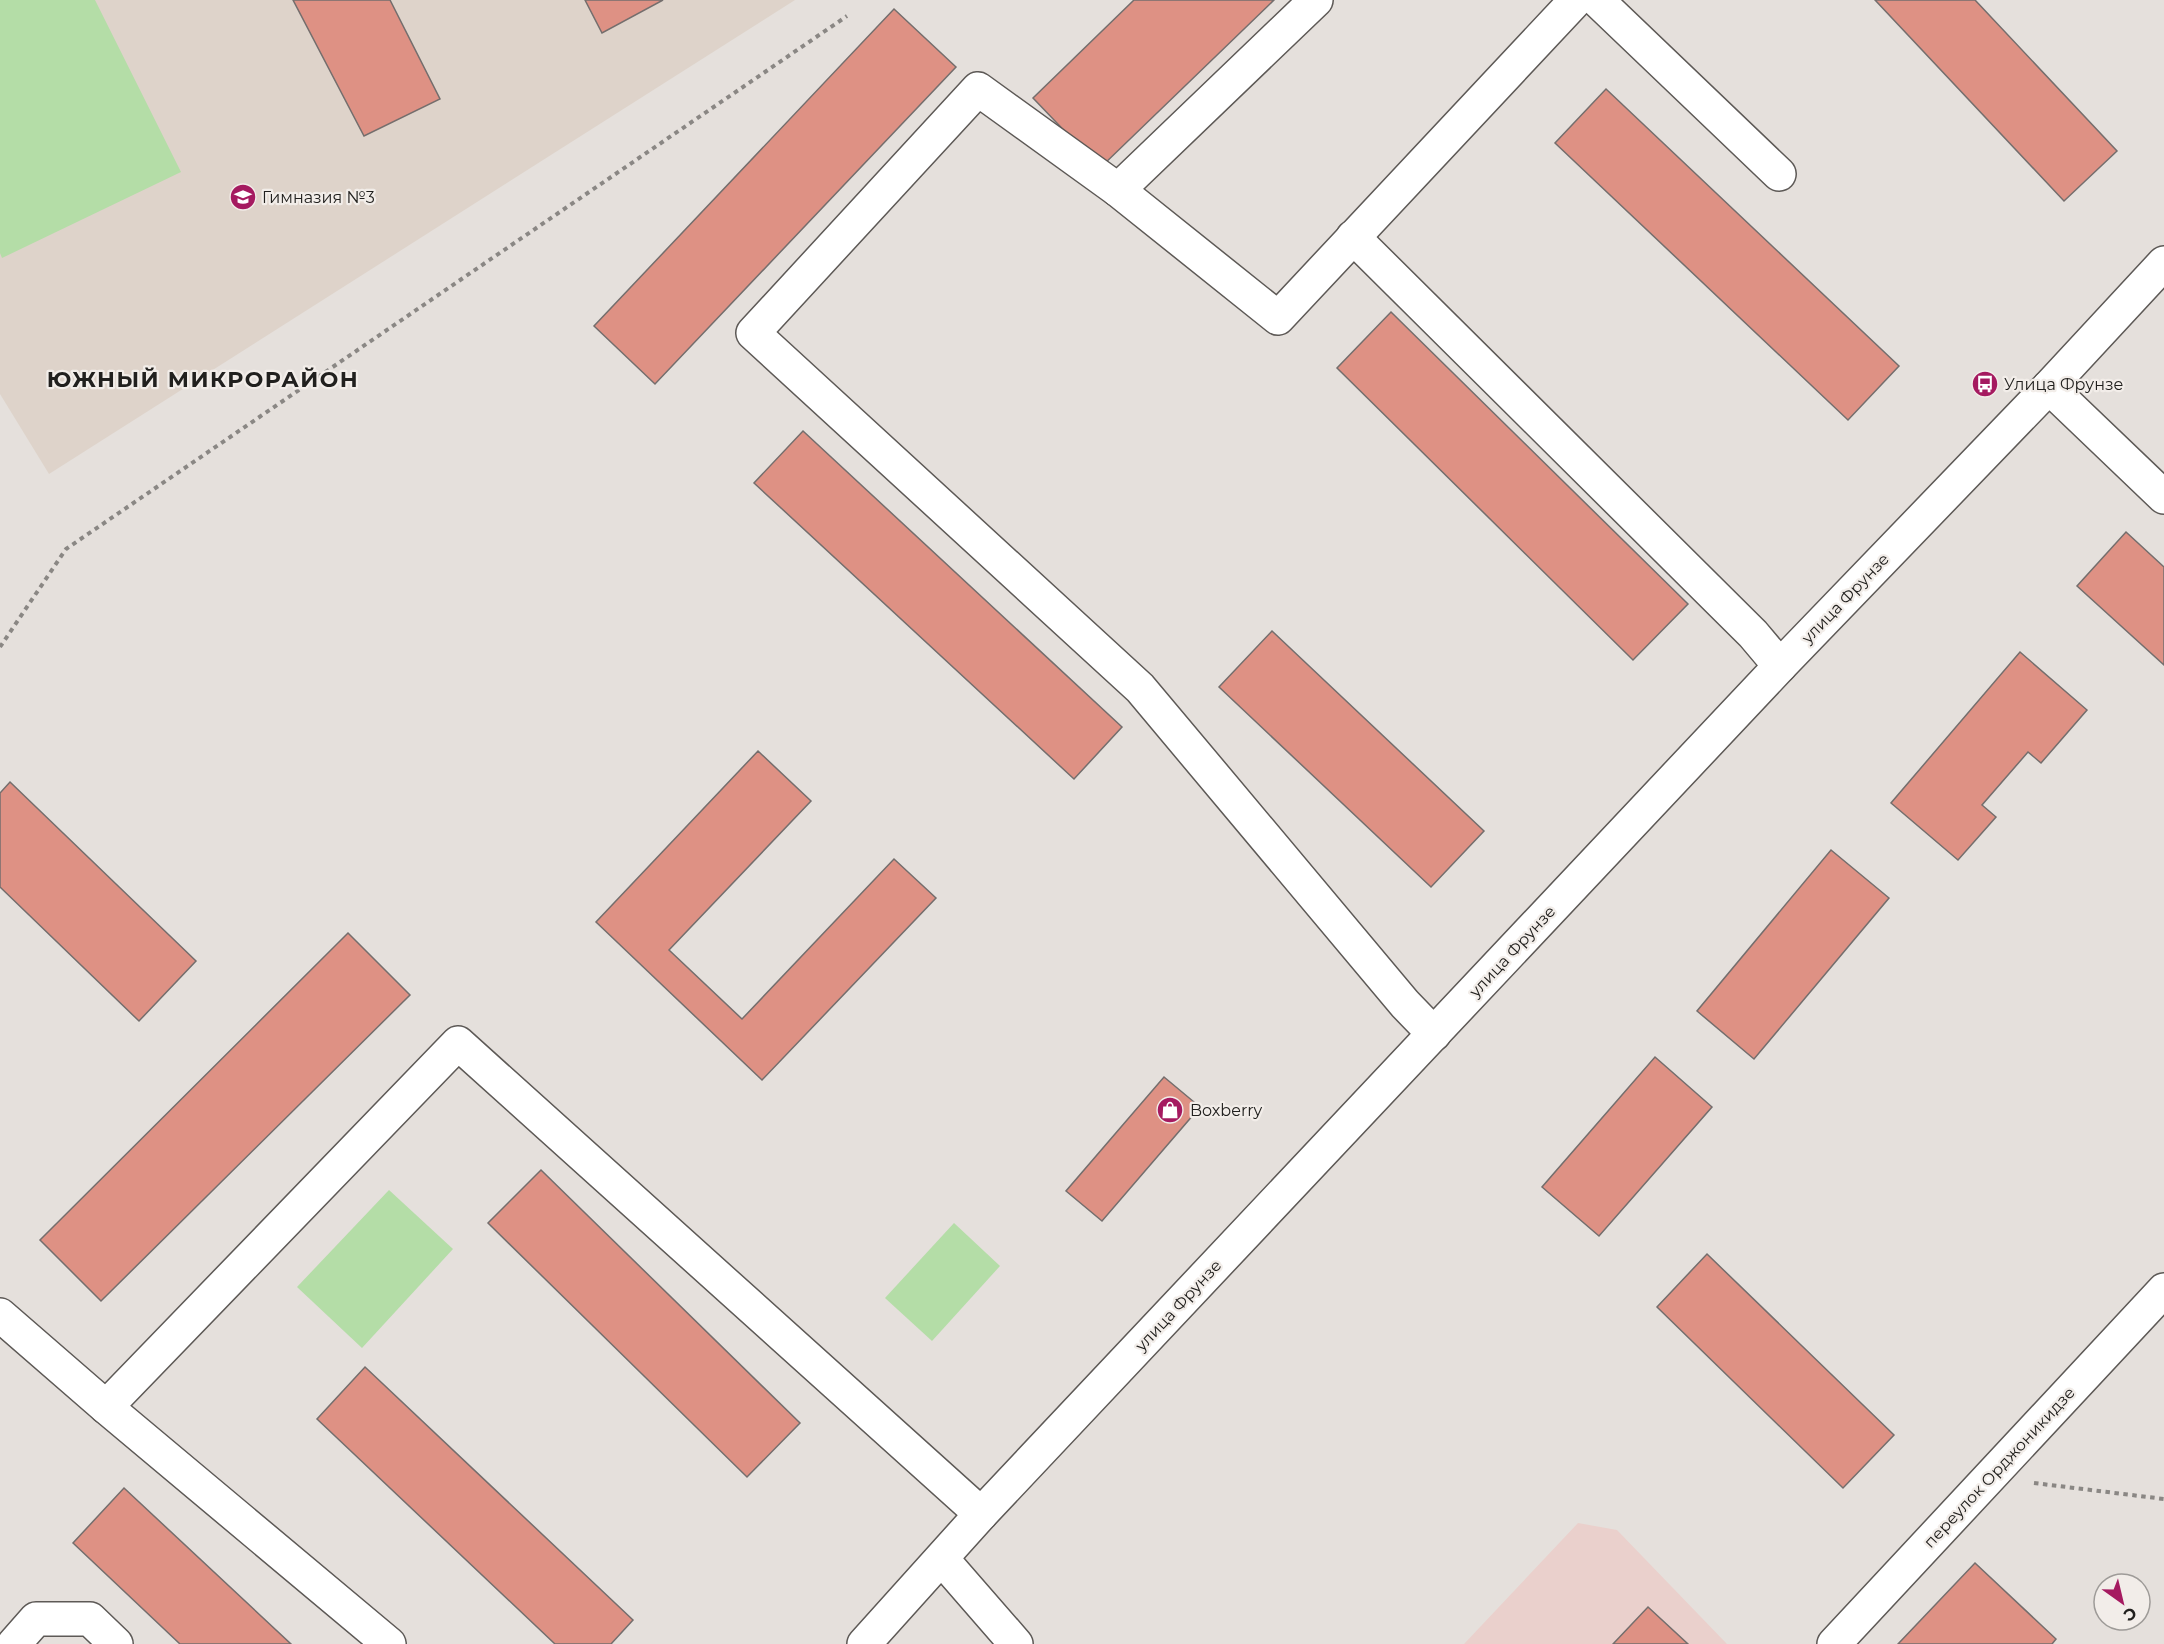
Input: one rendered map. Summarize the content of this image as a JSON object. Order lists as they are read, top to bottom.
{
  "streets": {
    "main road": ["улица Фрунзе", "переулок Орджоникидзе"]
  },
  "districts": ["ЮЖНЫЙ МИКРОРАЙОН"],
  "places": {
    "school or university": ["Гимназия №3"],
    "bus stop": ["Улица Фрунзе"],
    "shop": ["Boxberry"]
  },
  "north": "bottom right"
}
